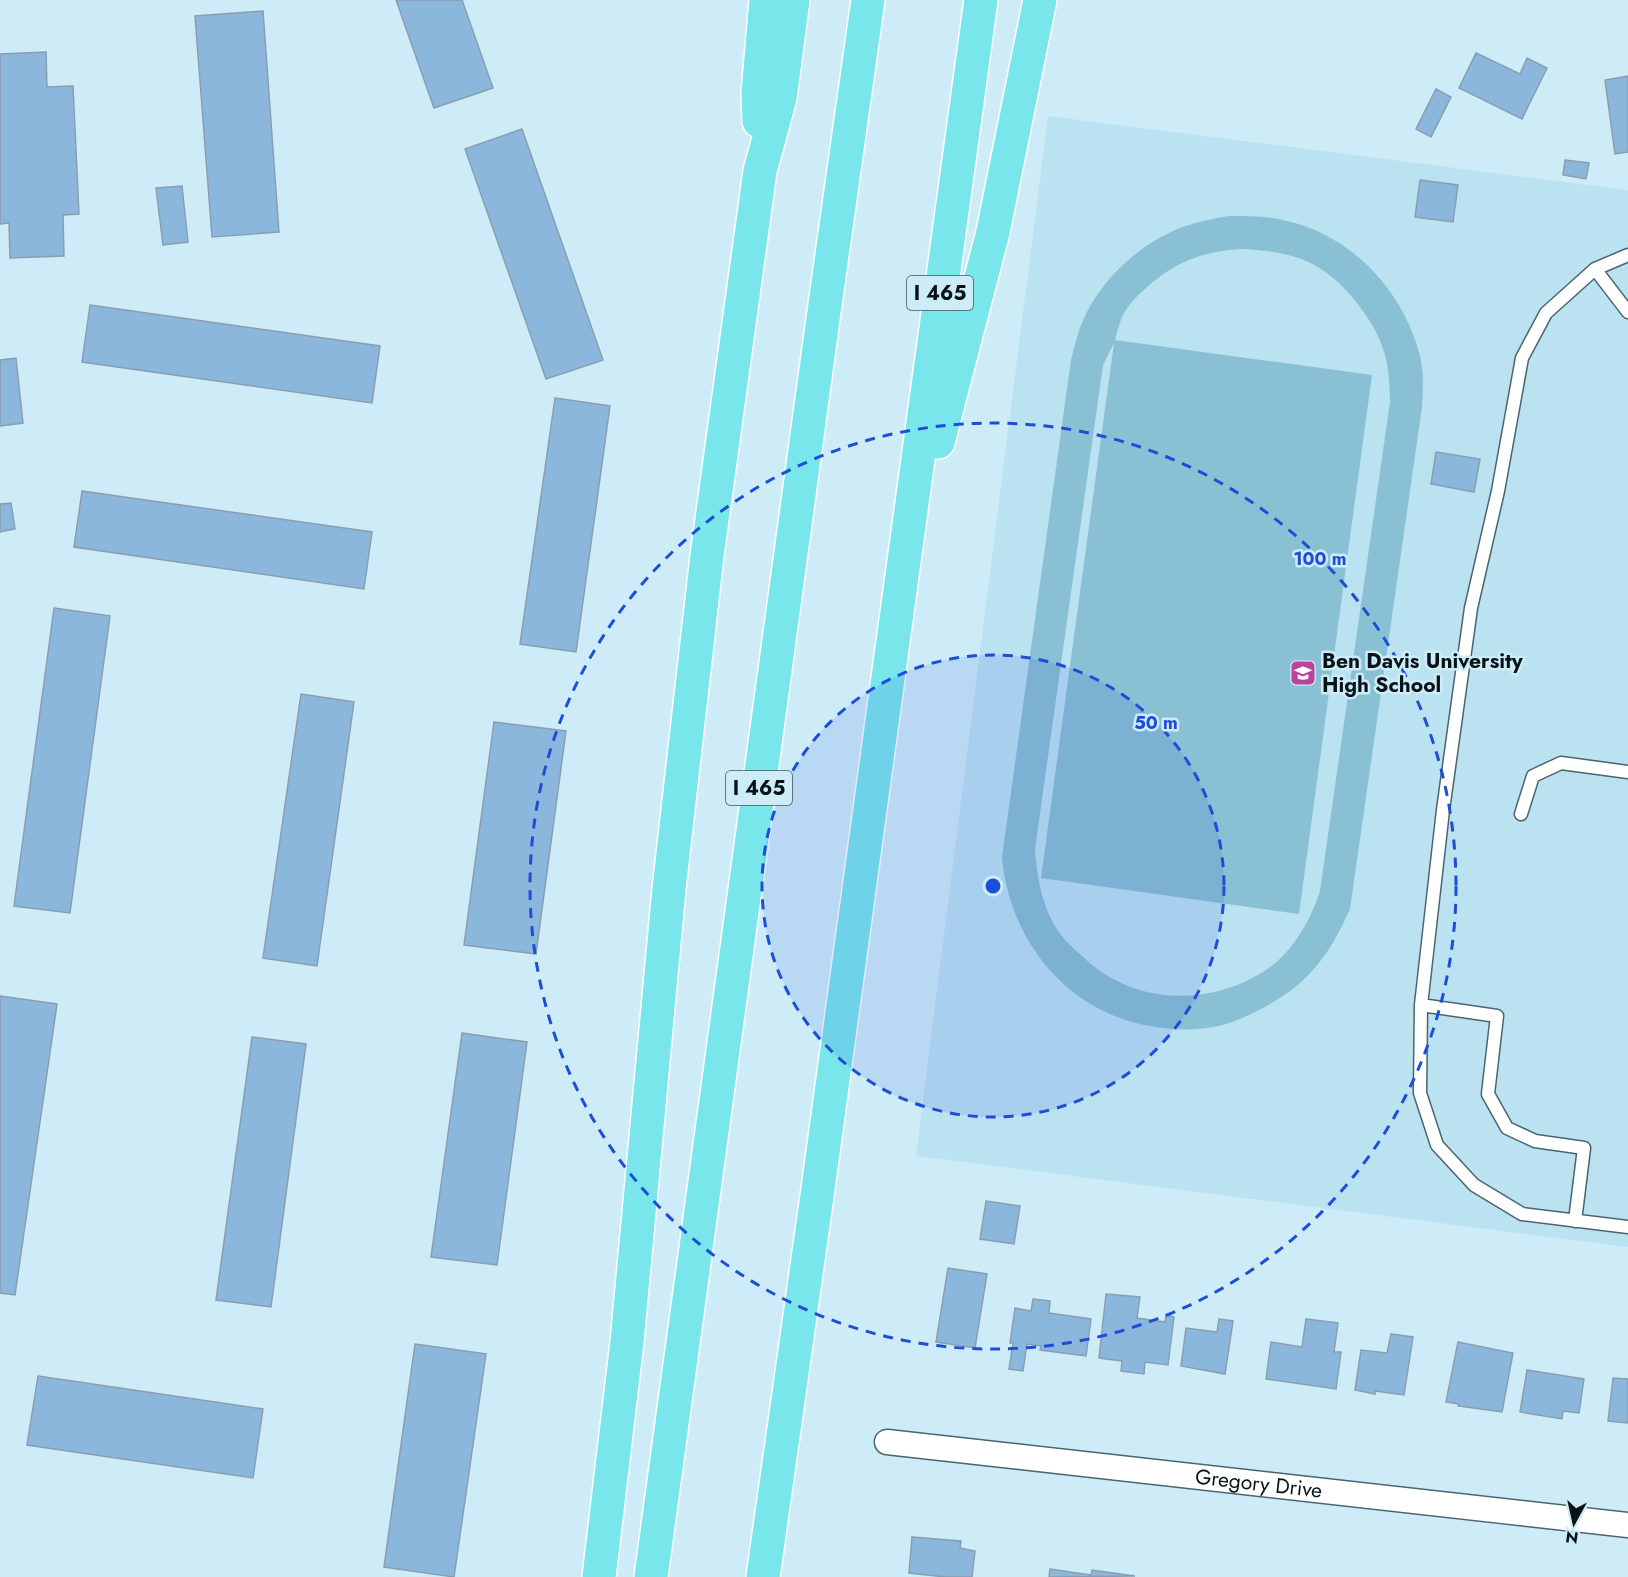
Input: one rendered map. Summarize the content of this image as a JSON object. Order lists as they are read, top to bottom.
{
  "streets": {
    "highway": ["I 465"],
    "street": ["Gregory Drive"]
  },
  "places": {
    "school or university": ["Ben Davis University High School"]
  },
  "north": "bottom",
  "rings": ["100 m", "50 m"]
}
